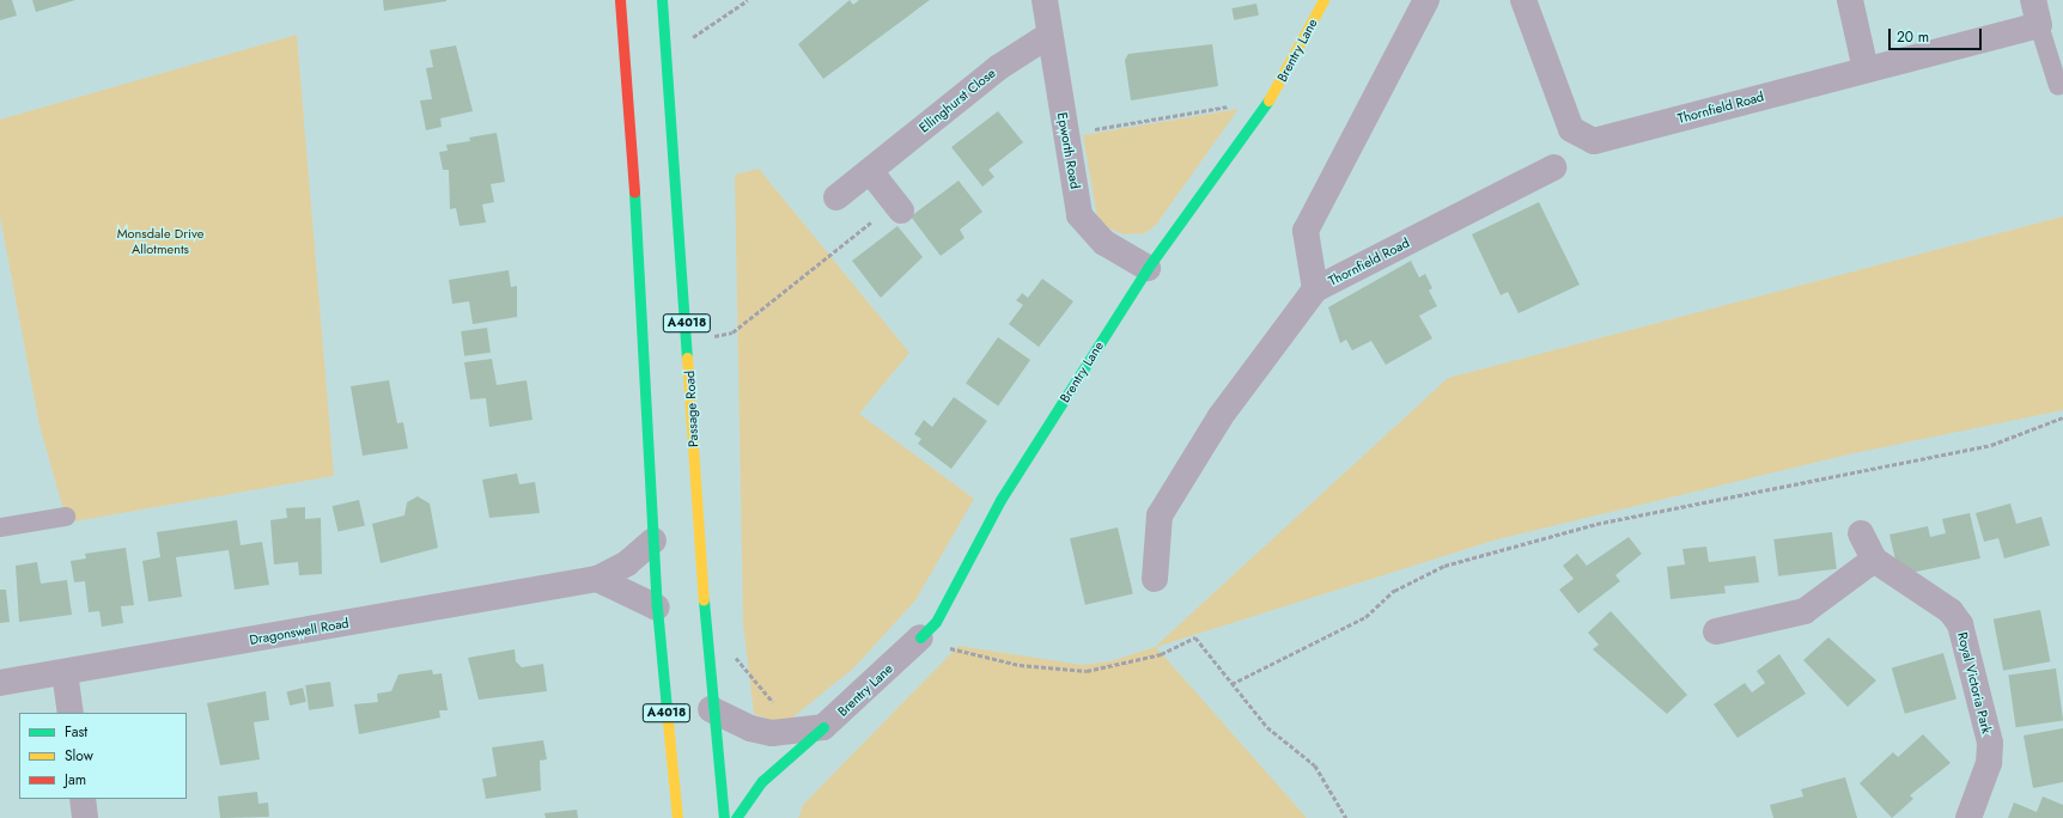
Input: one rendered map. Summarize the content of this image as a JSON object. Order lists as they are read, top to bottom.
{
  "streets": {
    "main road": ["Brentry Lane", "A4018", "Passage Road"],
    "street": [
      "Ellinghurst Close",
      "Thornfield Road",
      "Epworth Road",
      "Dragonswell Road",
      "Royal Victoria Park"
    ]
  },
  "crossings": [
    ["Brentry Lane", "Epworth Road"],
    ["Brentry Lane", "Passage Road"],
    ["Ellinghurst Close", "Epworth Road"],
    ["A4018", "Dragonswell Road"]
  ],
  "parks": ["Monsdale Drive Allotments"],
  "legend": ["Fast", "Slow", "Jam"],
  "scale_bar": "20 m"
}
